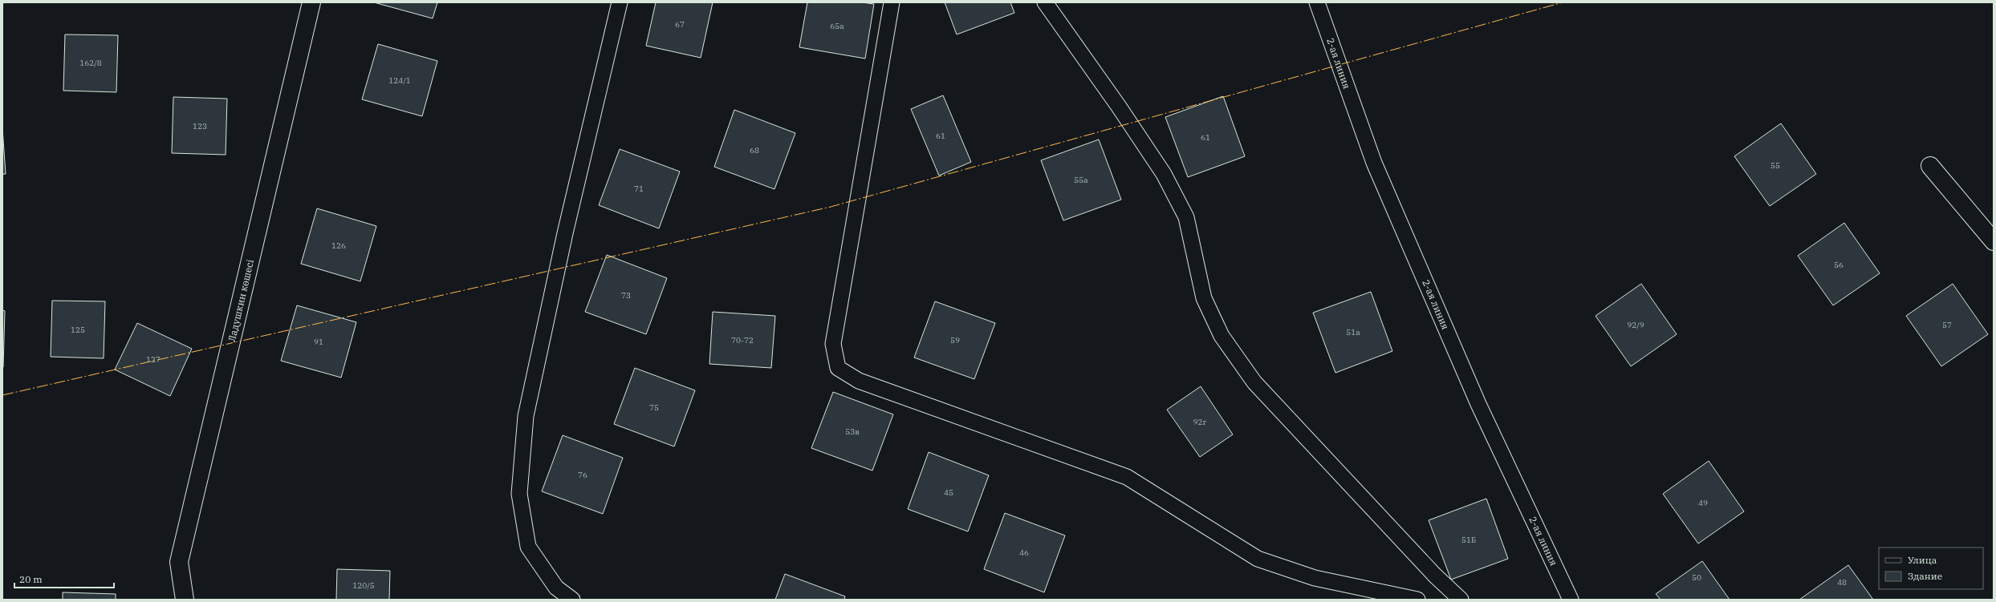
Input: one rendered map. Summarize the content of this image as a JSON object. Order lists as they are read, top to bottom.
{
  "streets": {
    "street": ["Ладушкин көшесі"],
    "lane": ["2-ая линия"]
  },
  "house_numbers": [
    "67",
    "65а",
    "162/8",
    "124/1",
    "123",
    "61",
    "61",
    "68",
    "55",
    "55а",
    "71",
    "126",
    "56",
    "73",
    "92/9",
    "57",
    "125",
    "51а",
    "70-72",
    "59",
    "91",
    "127",
    "75",
    "92г",
    "53в",
    "76",
    "45",
    "49",
    "51Б",
    "46",
    "50",
    "48",
    "120/5"
  ],
  "legend": ["Улица", "Здание"],
  "scale_bar": "20 m"
}
